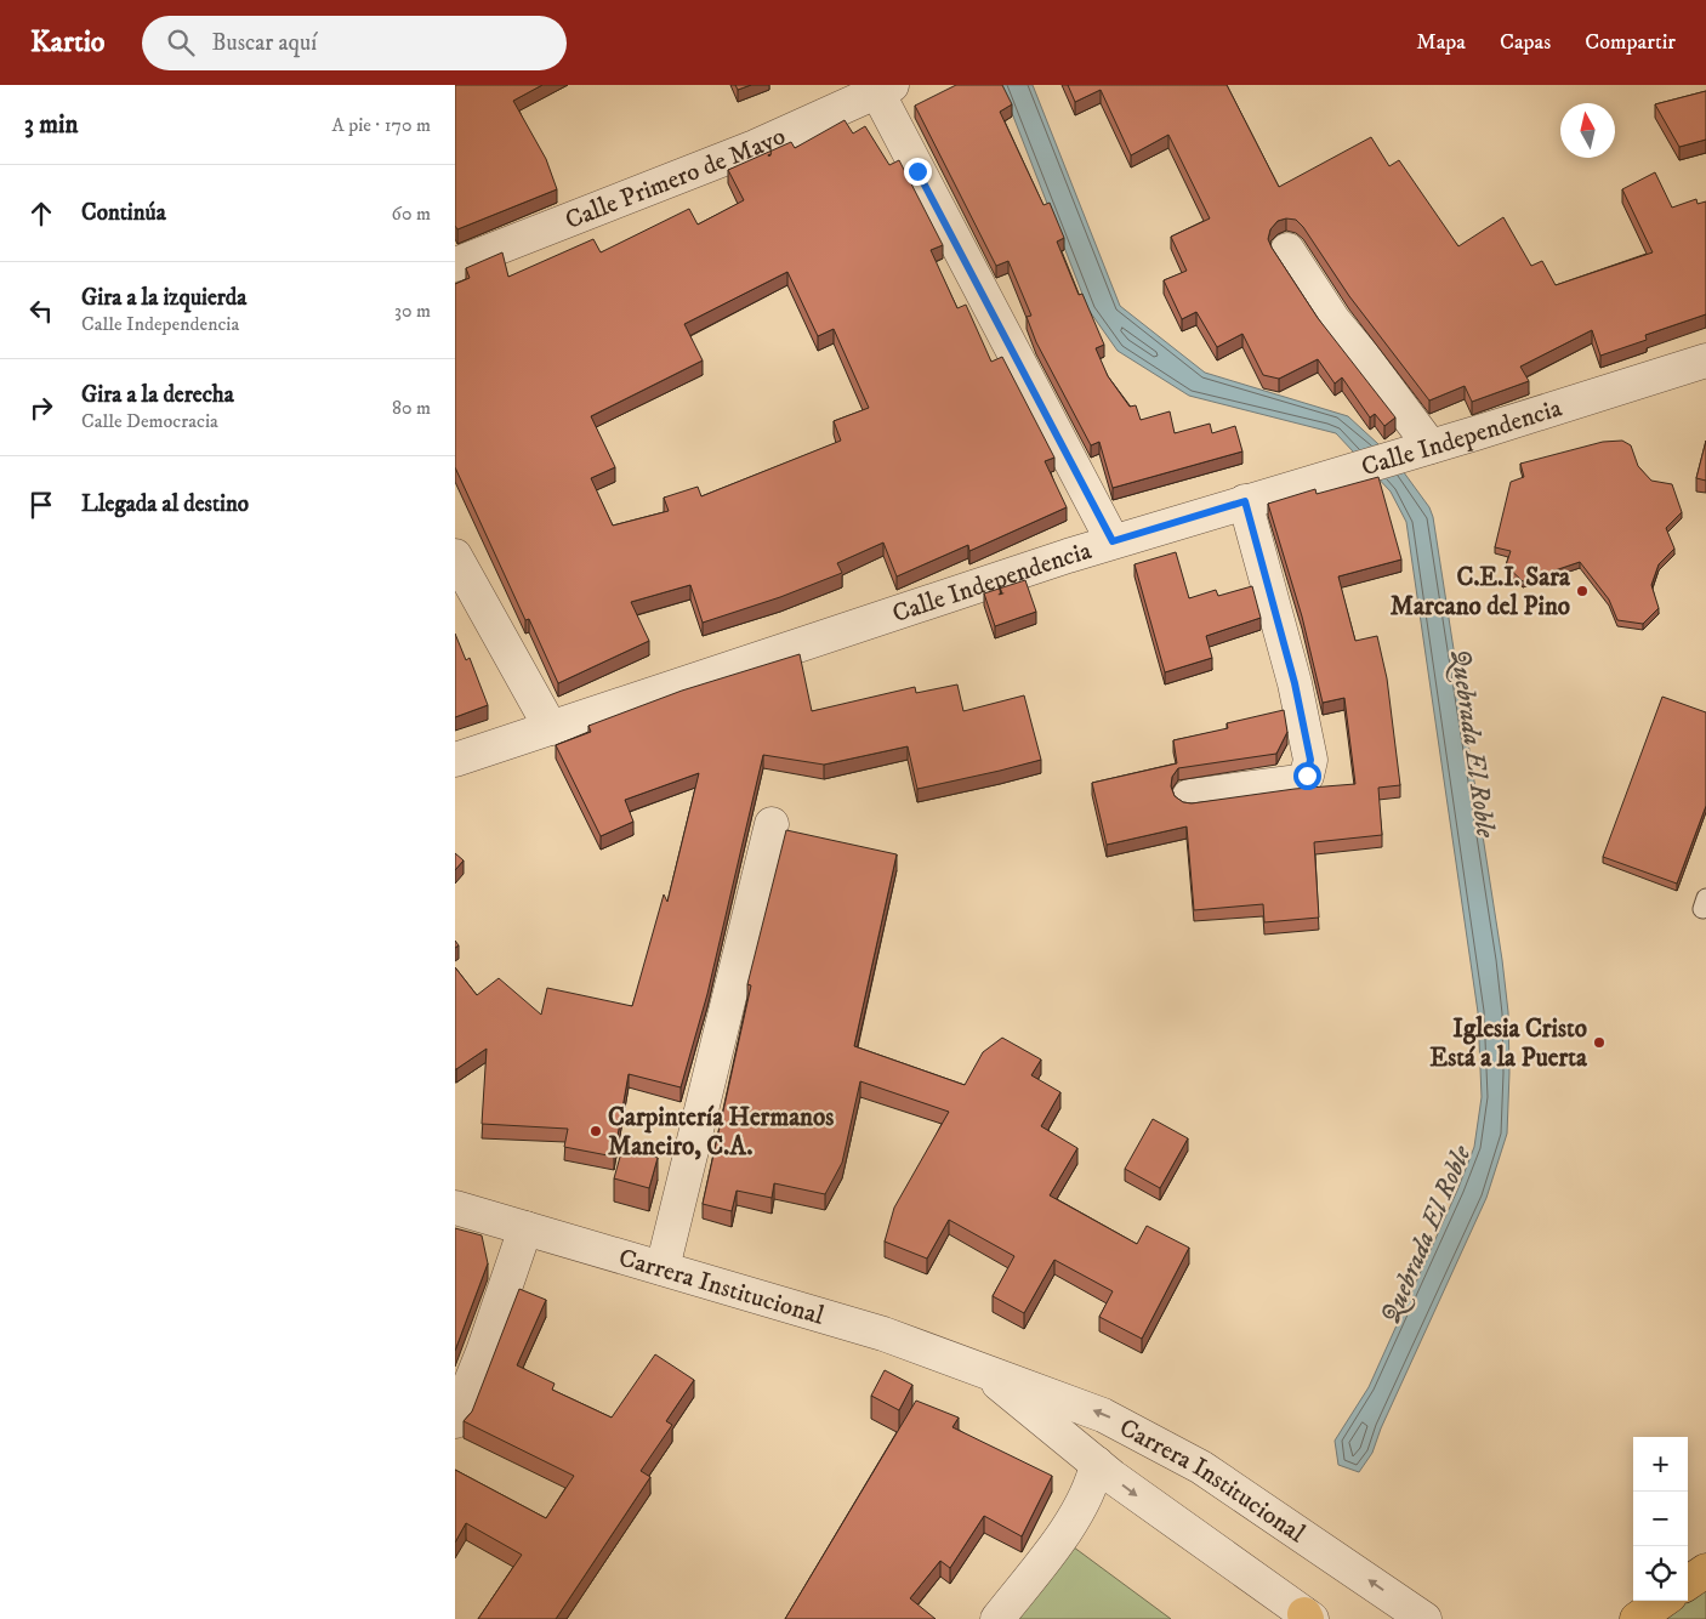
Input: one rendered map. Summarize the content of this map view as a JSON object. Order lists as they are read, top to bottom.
{
  "streets": {
    "street": ["Calle Primero de Mayo", "Calle Independencia", "Carrera Institucional"]
  },
  "water": ["Quebrada El Roble"],
  "places": ["C.E.I. Sara Marcano del Pino", "Iglesia Cristo Está a la Puerta", "Carpintería Hermanos Maneiro, C.A."],
  "north": "top",
  "page": {
    "header": "Kartio",
    "search": "Buscar aquí",
    "nav": ["Mapa", "Capas", "Compartir"],
    "heading": ["3 min", "A pie · 170 m"],
    "list": [
      ["Continúa", "60 m"],
      ["Gira a la izquierda", "Calle Independencia", "30 m"],
      ["Gira a la derecha", "Calle Democracia", "80 m"],
      "Llegada al destino"
    ],
    "map_buttons": ["+", "−"]
  }
}
